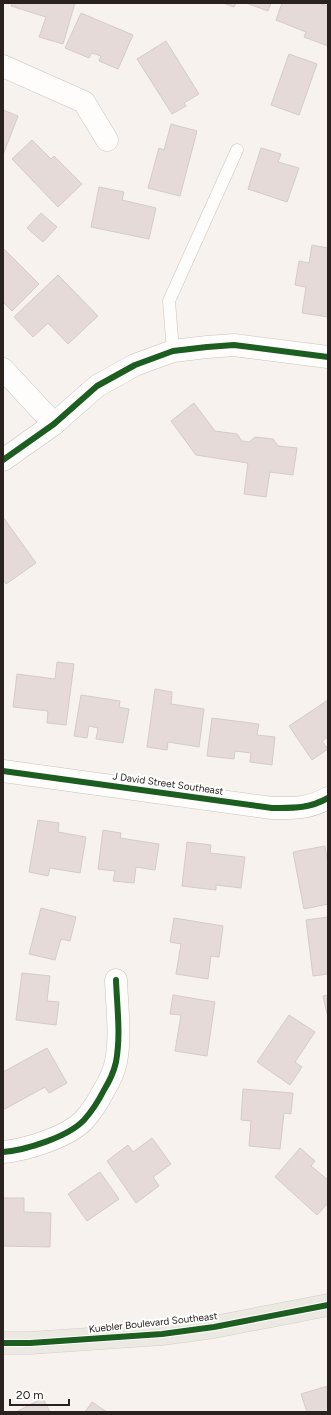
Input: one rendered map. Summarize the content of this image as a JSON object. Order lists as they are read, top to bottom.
{
  "streets": {
    "main road": ["Kuebler Boulevard Southeast"],
    "street": ["J David Street Southeast"]
  },
  "scale_bar": "20 m"
}
